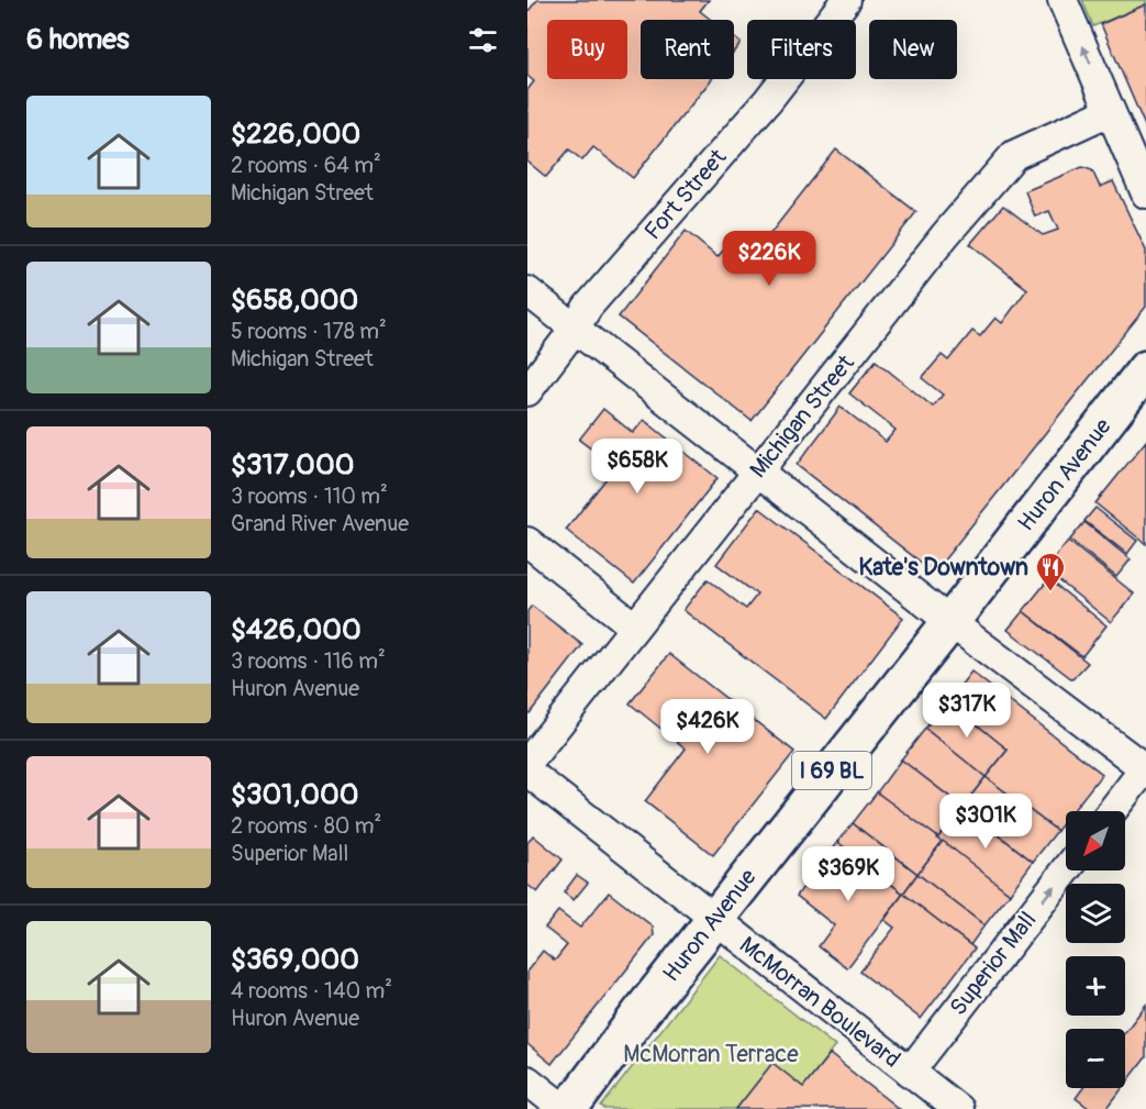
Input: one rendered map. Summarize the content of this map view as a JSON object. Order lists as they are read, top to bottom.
{
  "streets": {
    "main road": ["Huron Avenue", "I 69 BL"],
    "street": [
      "Fort Street",
      "Michigan Street",
      "Superior Mall",
      "McMorran Boulevard"
    ]
  },
  "crossings": [
    ["Huron Avenue", "McMorran Boulevard"],
    ["Superior Mall", "McMorran Boulevard"]
  ],
  "one_way": ["Superior Mall"],
  "parks": ["McMorran Terrace"],
  "places": {
    "restaurant": ["Kate's Downtown"]
  },
  "north": "bottom left",
  "page": {
    "heading": "6 homes",
    "chip": [
      "Buy",
      "Rent",
      "Filters",
      "New"
    ],
    "list": [
      {
        "name": "$226,000",
        "note": "2 rooms · 64 m² · Michigan Street"
      },
      {
        "name": "$658,000",
        "note": "5 rooms · 178 m² · Michigan Street"
      },
      {
        "name": "$317,000",
        "note": "3 rooms · 110 m² · Grand River Avenue"
      },
      {
        "name": "$426,000",
        "note": "3 rooms · 116 m² · Huron Avenue"
      },
      {
        "name": "$301,000",
        "note": "2 rooms · 80 m² · Superior Mall"
      },
      {
        "name": "$369,000",
        "note": "4 rooms · 140 m² · Huron Avenue"
      }
    ],
    "price": [
      "$226K",
      "$658K",
      "$317K",
      "$426K",
      "$301K",
      "$369K"
    ],
    "map_buttons": ["+", "−"]
  }
}
